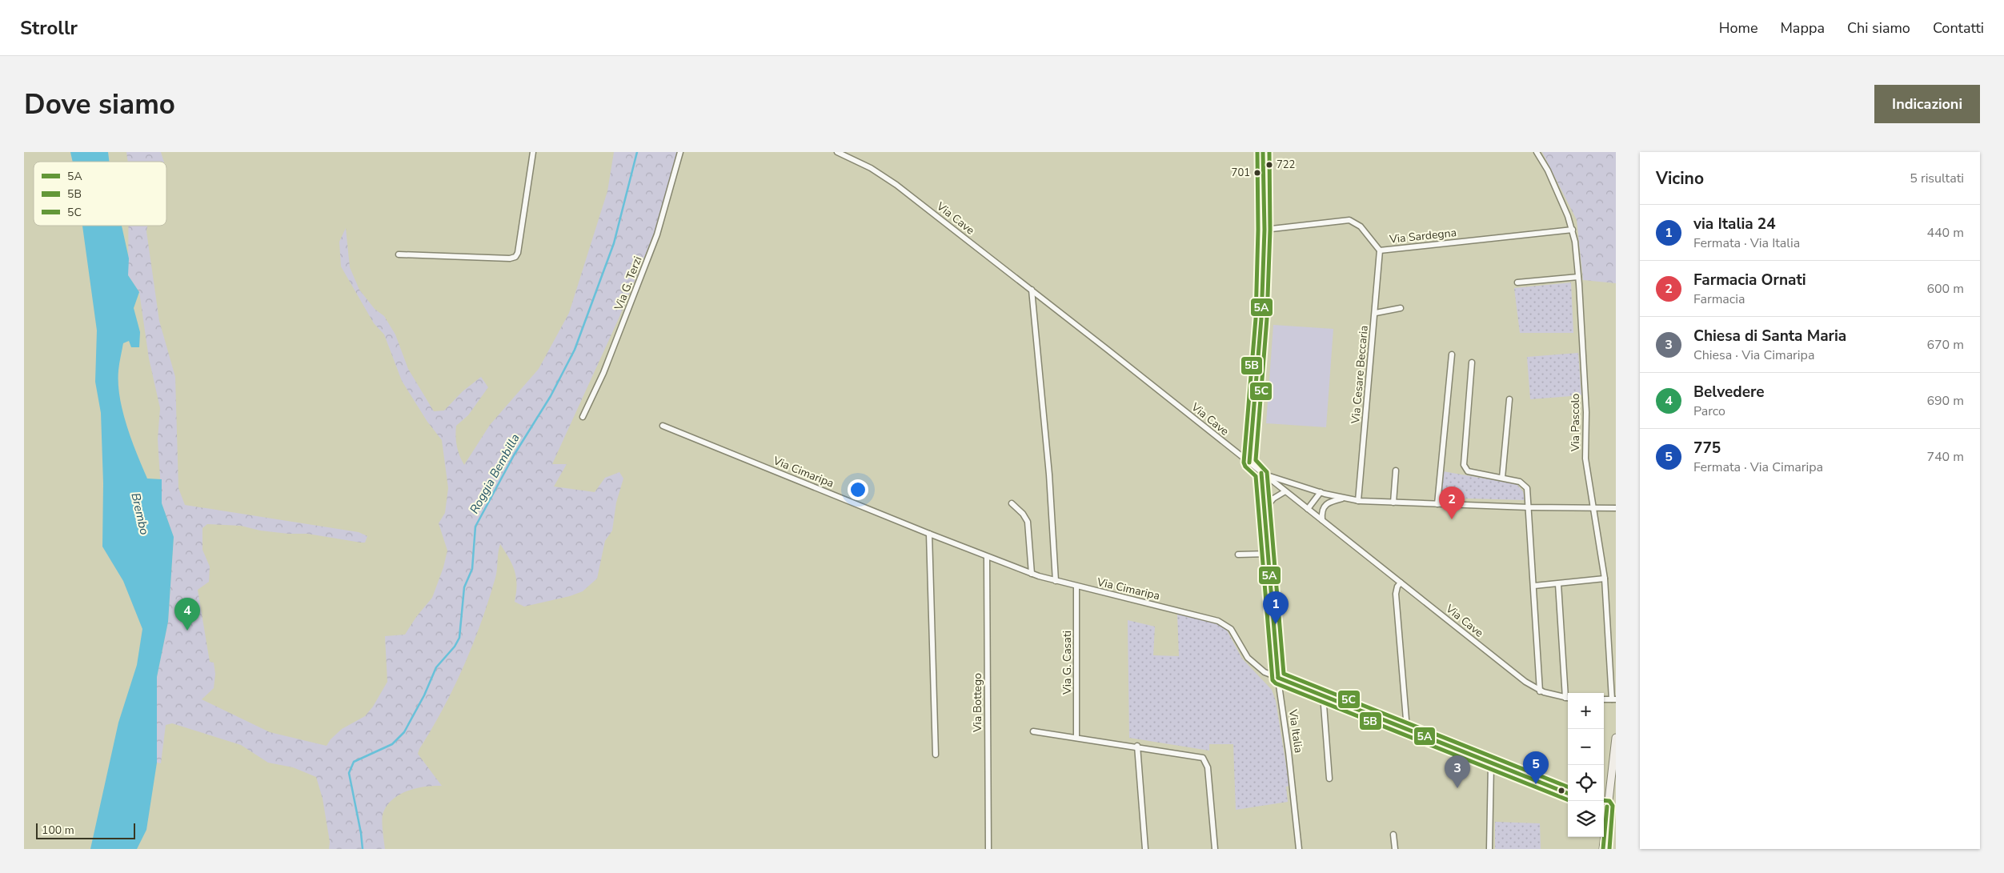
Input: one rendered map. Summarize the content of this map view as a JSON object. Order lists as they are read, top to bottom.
{
  "streets": {
    "street": [
      "Via Cave",
      "Via Sardegna",
      "Via G. Terzi",
      "Via Cesare Beccaria",
      "Via Pascolo",
      "Via Cimaripa",
      "Via G. Casati",
      "Via Bottego",
      "Via Italia"
    ]
  },
  "crossings": [
    ["Via Cave", "Via Italia"],
    ["Via Sardegna", "Via Cesare Beccaria"],
    ["Via Sardegna", "Via Pascolo"],
    ["Via Cimaripa", "Via G. Casati"],
    ["Via Cimaripa", "Via Bottego"],
    ["Via Cimaripa", "Via Italia"]
  ],
  "water": ["Roggia Bembilla", "Brembo"],
  "places": ["722", "701"],
  "lines": ["transit line 5A", "transit line 5B", "transit line 5C"],
  "legend": ["5A", "5B", "5C"],
  "scale_bar": "100 m",
  "page": {
    "header": "Strollr",
    "nav": [
      "Home",
      "Mappa",
      "Chi siamo",
      "Contatti"
    ],
    "buttons": "Indicazioni",
    "title": "Dove siamo",
    "heading": ["Vicino", "5 risultati"],
    "list": [
      {
        "mark": "1",
        "name": "via Italia 24",
        "note": "Fermata · Via Italia",
        "value": "440 m"
      },
      {
        "mark": "2",
        "name": "Farmacia Ornati",
        "note": "Farmacia",
        "value": "600 m"
      },
      {
        "mark": "3",
        "name": "Chiesa di Santa Maria",
        "note": "Chiesa · Via Cimaripa",
        "value": "670 m"
      },
      {
        "mark": "4",
        "name": "Belvedere",
        "note": "Parco",
        "value": "690 m"
      },
      {
        "mark": "5",
        "name": "775",
        "note": "Fermata · Via Cimaripa",
        "value": "740 m"
      }
    ],
    "pins": [
      "2",
      "1",
      "4",
      "5",
      "3"
    ],
    "map_buttons": ["+", "−"],
    "scale": "100 m"
  }
}
